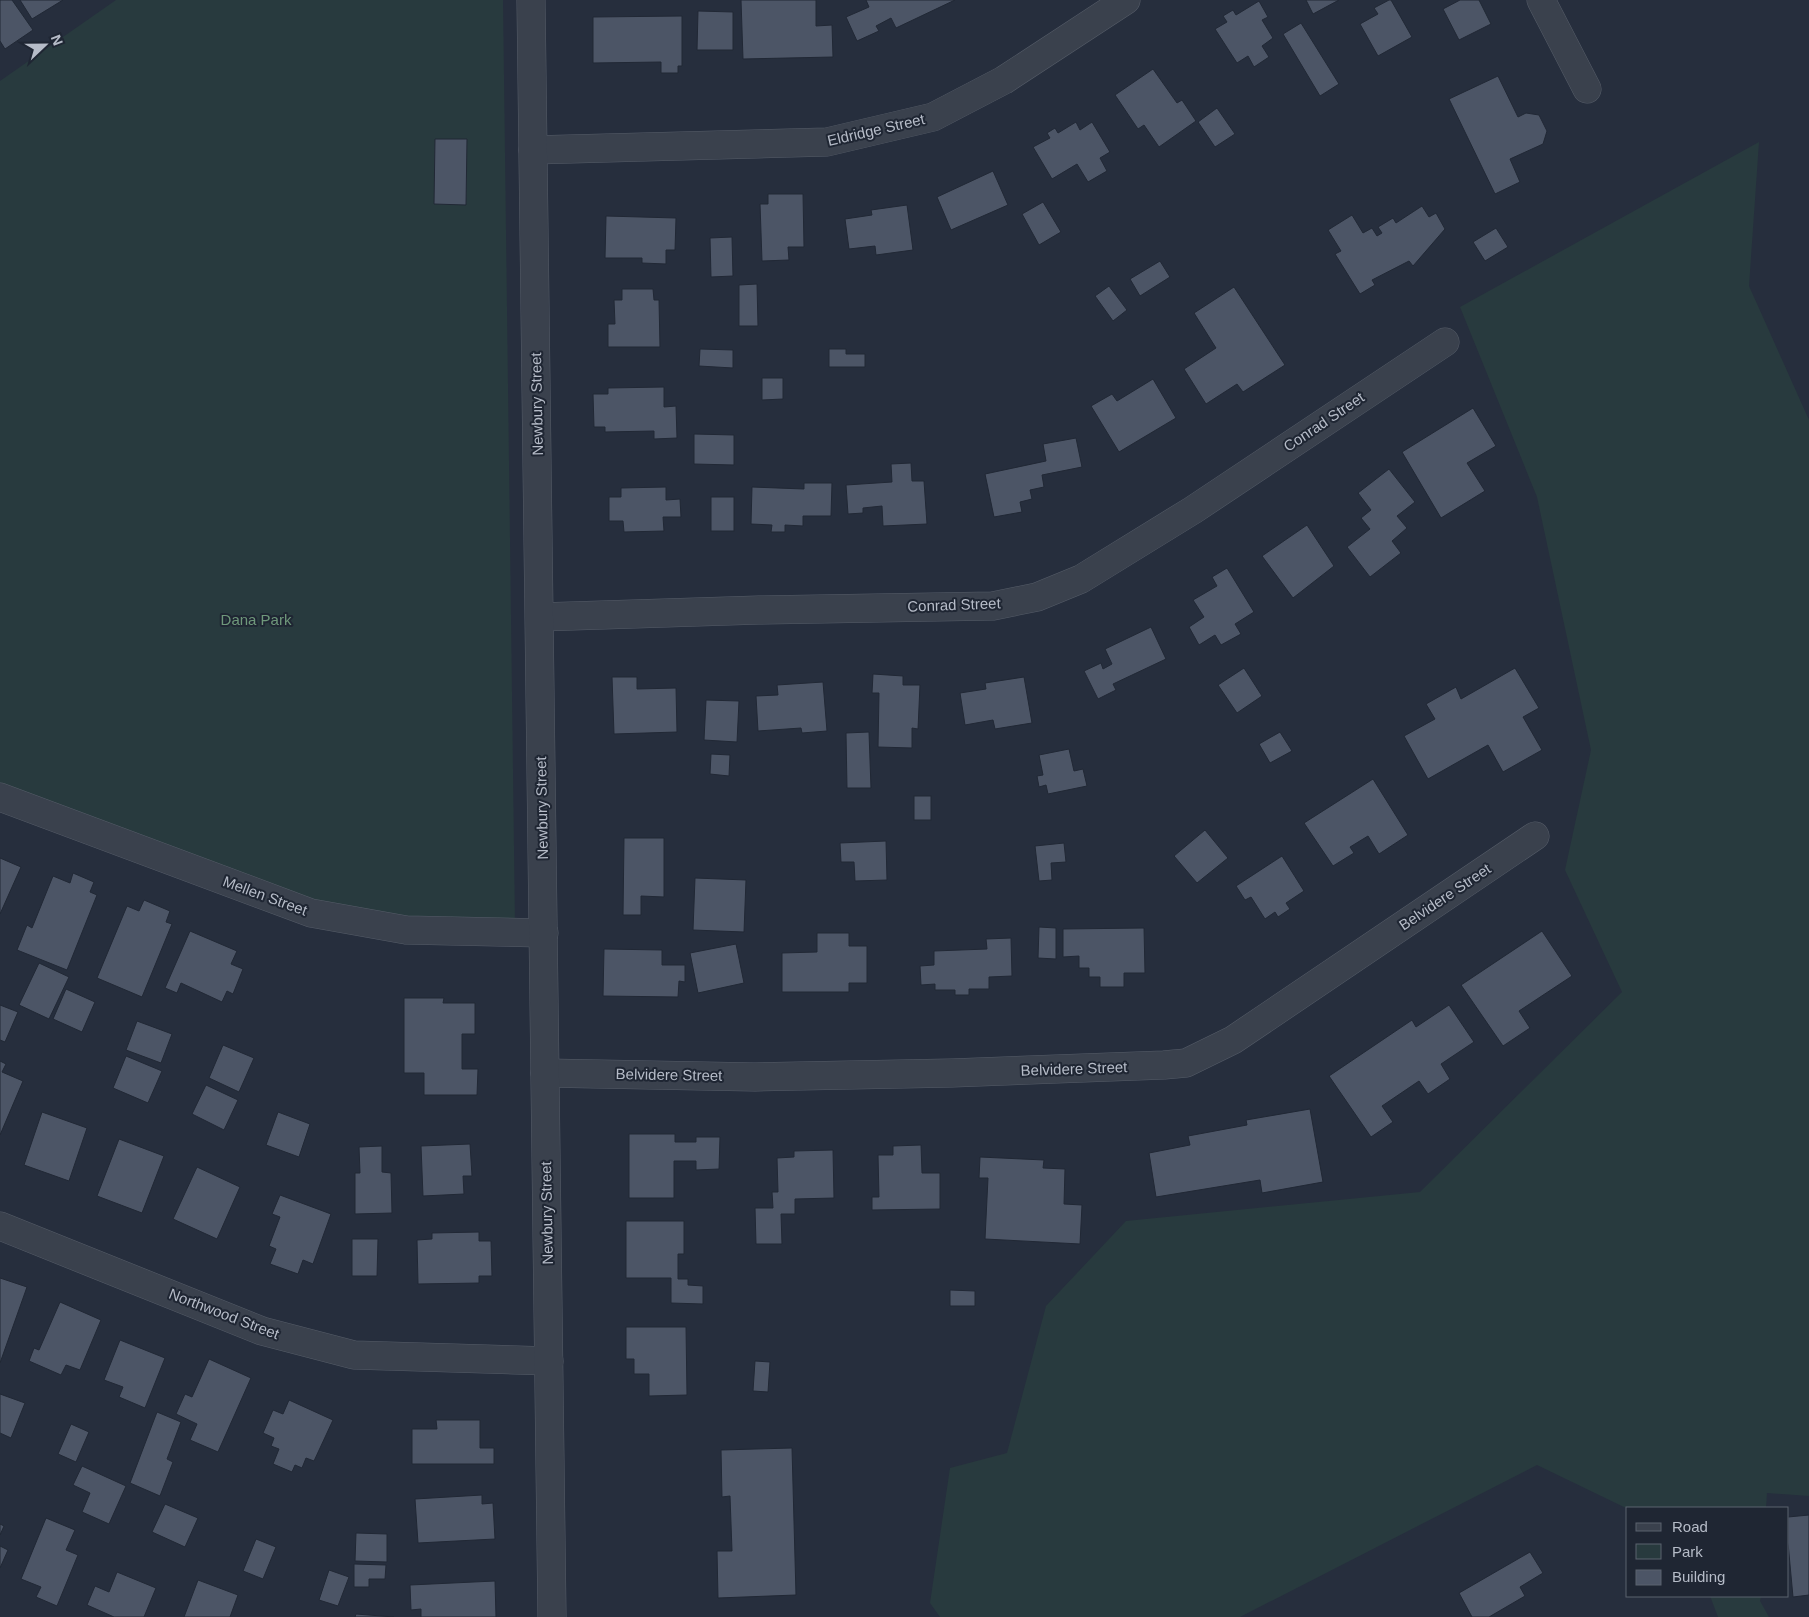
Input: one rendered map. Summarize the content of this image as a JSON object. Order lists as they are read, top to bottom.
{
  "streets": {
    "street": [
      "Eldridge Street",
      "Newbury Street",
      "Conrad Street",
      "Mellen Street",
      "Belvidere Street",
      "Northwood Street"
    ]
  },
  "crossings": [
    ["Eldridge Street", "Newbury Street"],
    ["Newbury Street", "Conrad Street"],
    ["Newbury Street", "Mellen Street"],
    ["Newbury Street", "Belvidere Street"],
    ["Newbury Street", "Northwood Street"]
  ],
  "parks": ["Dana Park"],
  "legend": ["Road", "Park", "Building"],
  "north": "right"
}
